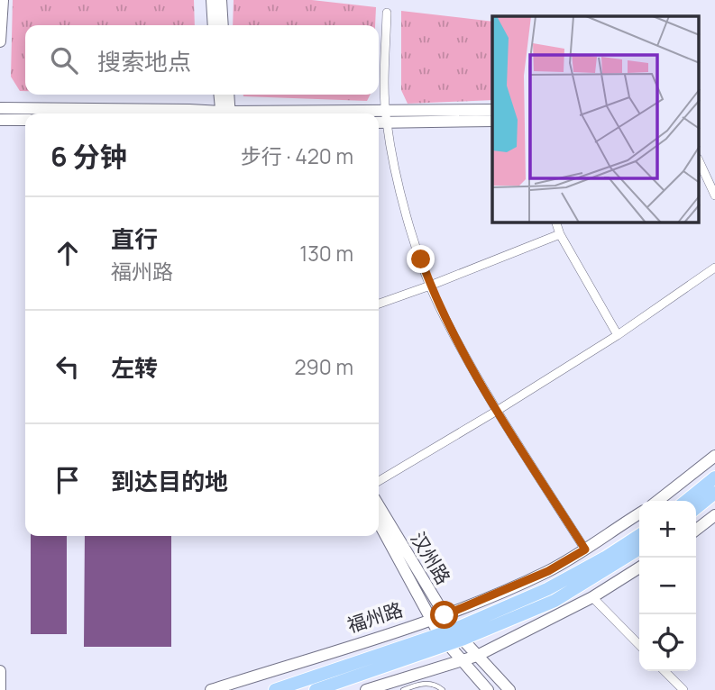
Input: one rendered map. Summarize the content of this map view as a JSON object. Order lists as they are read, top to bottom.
{
  "streets": {
    "main road": ["福州路"],
    "street": ["汉州路"]
  },
  "crossings": [
    ["汉州路", "福州路"]
  ],
  "page": {
    "search": "搜索地点",
    "heading": ["6 分钟", "步行 · 420 m"],
    "list": [
      ["直行", "福州路", "130 m"],
      ["左转", "290 m"],
      "到达目的地"
    ],
    "map_buttons": ["+", "−"]
  }
}
